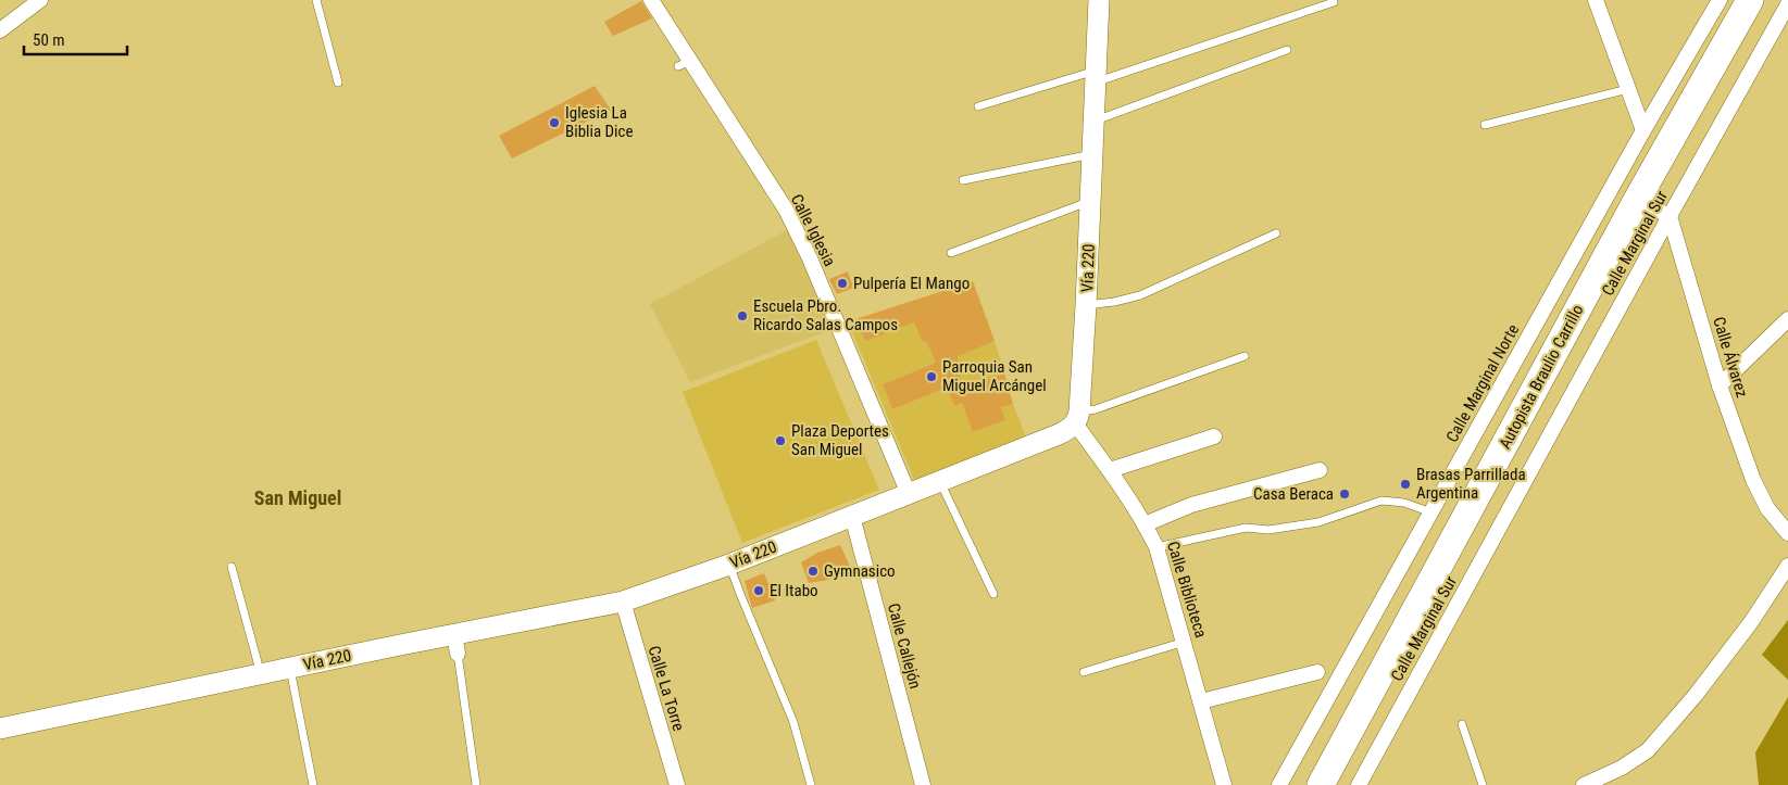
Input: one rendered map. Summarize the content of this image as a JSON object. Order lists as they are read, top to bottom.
{
  "streets": {
    "highway": ["Autopista Braulio Carrillo"],
    "main road": ["Vía 220"],
    "street": [
      "Calle Iglesia",
      "Calle Marginal Sur",
      "Calle Álvarez",
      "Calle Marginal Norte",
      "Calle Biblioteca",
      "Calle Callejón",
      "Calle La Torre"
    ]
  },
  "crossings": [
    ["Calle Iglesia", "Vía 220"],
    ["Calle Marginal Sur", "Calle Álvarez"],
    ["Vía 220", "Calle Biblioteca"],
    ["Vía 220", "Calle Callejón"],
    ["Vía 220", "Calle La Torre"]
  ],
  "districts": ["San Miguel"],
  "places": [
    "Iglesia La Biblia Dice",
    "Pulpería El Mango",
    "Escuela Pbro. Ricardo Salas Campos",
    "Parroquia San Miguel Arcángel",
    "Plaza Deportes San Miguel",
    "Brasas Parrillada Argentina",
    "Casa Beraca",
    "Gymnasico",
    "El Itabo"
  ],
  "scale_bar": "50 m"
}
